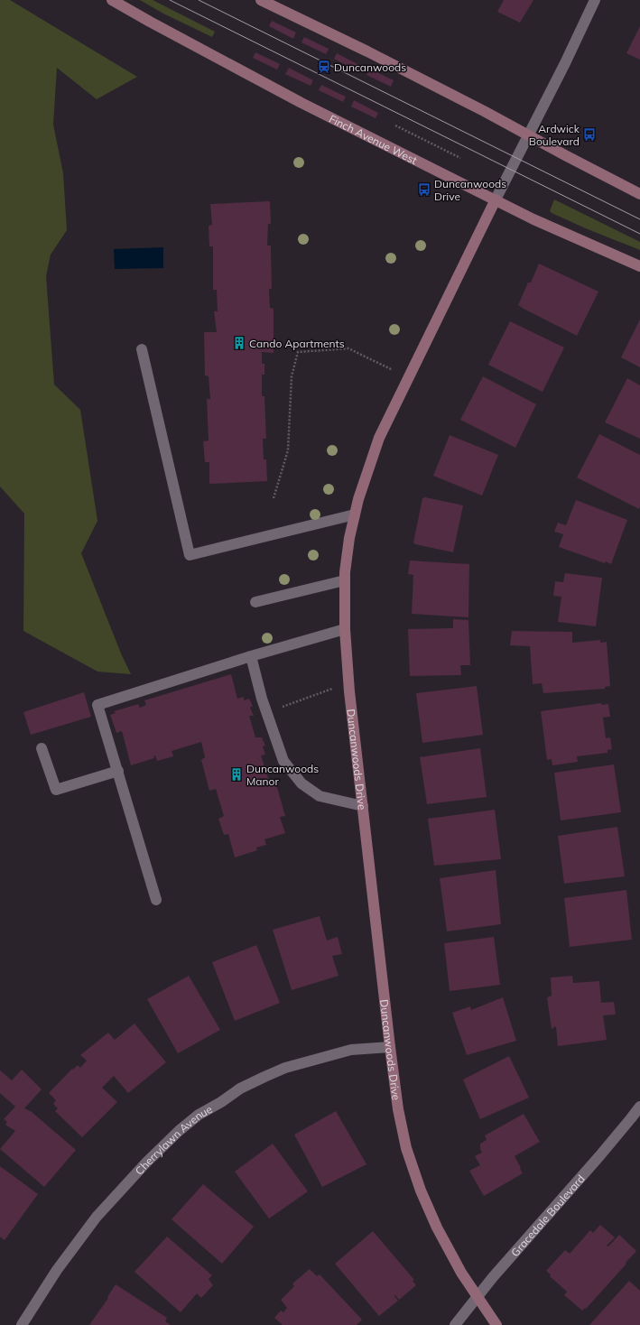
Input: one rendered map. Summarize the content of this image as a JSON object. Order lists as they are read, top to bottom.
{
  "streets": {
    "street": [
      "Finch Avenue West",
      "Duncanwoods Drive",
      "Cherrylawn Avenue",
      "Gracedale Boulevard"
    ]
  },
  "crossings": [
    ["Finch Avenue West", "Duncanwoods Drive"],
    ["Duncanwoods Drive", "Cherrylawn Avenue"],
    ["Duncanwoods Drive", "Gracedale Boulevard"]
  ],
  "places": {
    "station": ["Duncanwoods"],
    "bus stop": ["Ardwick Boulevard", "Duncanwoods Drive"],
    "building": ["Cando Apartments", "Duncanwoods Manor"]
  }
}
